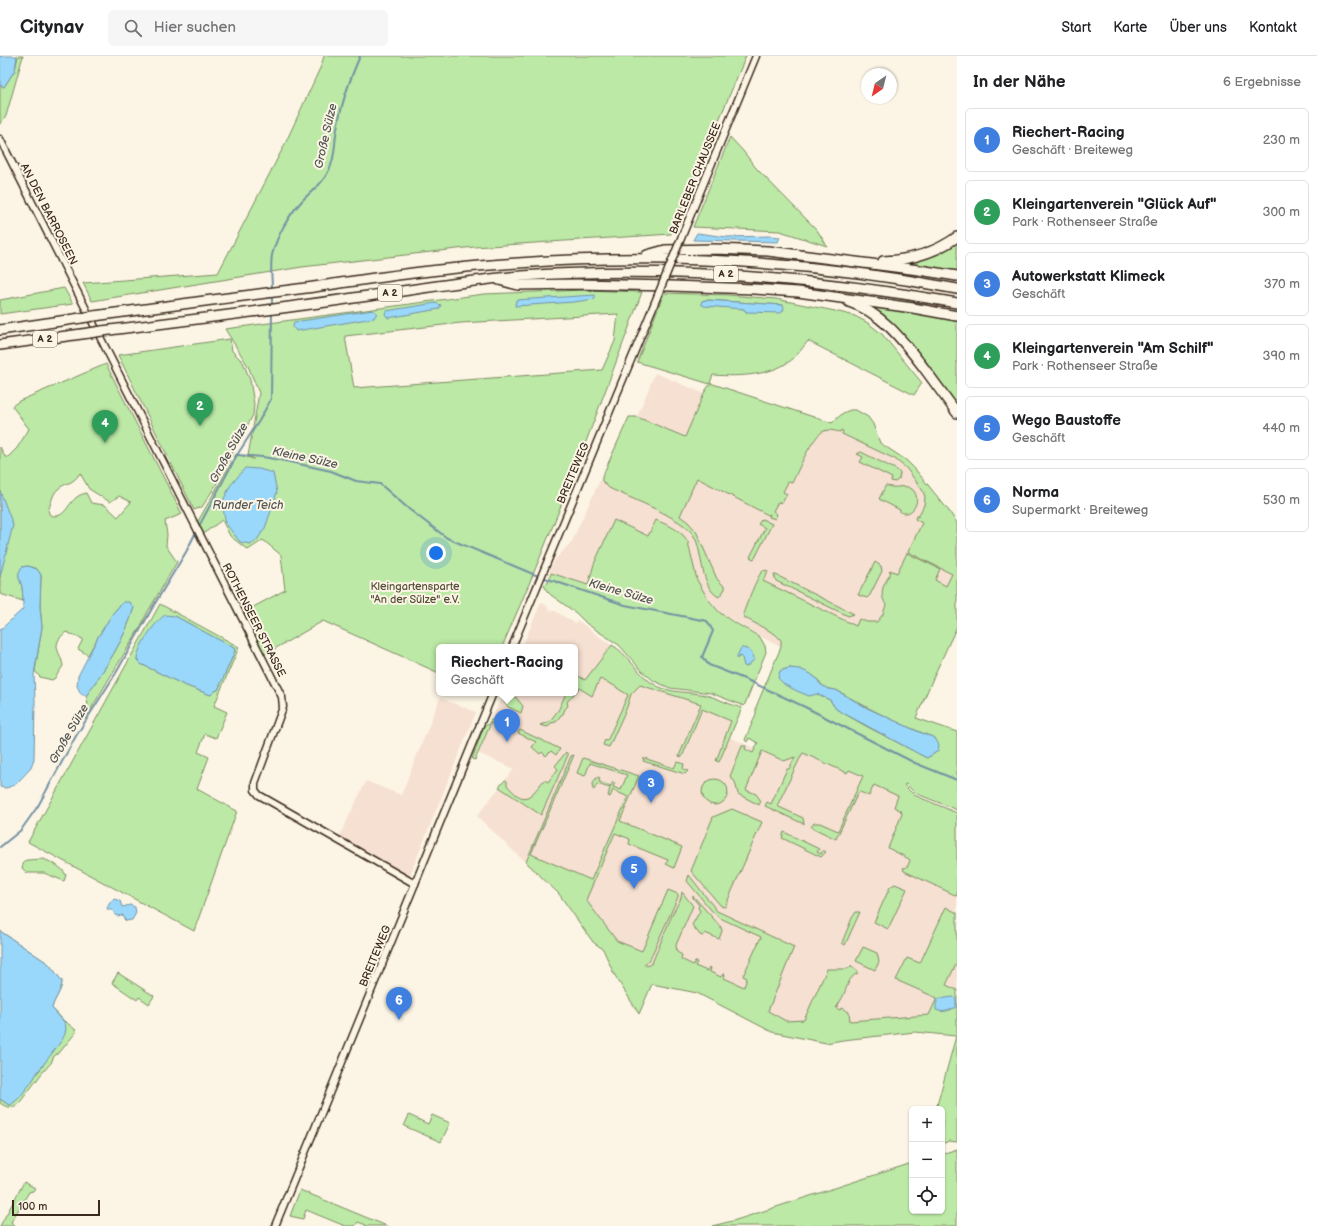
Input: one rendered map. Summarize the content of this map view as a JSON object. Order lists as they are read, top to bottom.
{
  "streets": {
    "highway": ["A 2"],
    "street": [
      "BARLEBER CHAUSSEE",
      "AN DEN BARROSEEN",
      "BREITEWEG",
      "ROTHENSEER STRASSE"
    ]
  },
  "crossings": [
    ["BARLEBER CHAUSSEE", "BREITEWEG"],
    ["AN DEN BARROSEEN", "ROTHENSEER STRASSE"],
    ["BREITEWEG", "ROTHENSEER STRASSE"]
  ],
  "water": ["Große Sülze", "Kleine Sülze", "Runder Teich"],
  "parks": ["Kleingartensparte \"An der Sülze\" e.V."],
  "scale_bar": "100 m",
  "north": "bottom left",
  "page": {
    "header": "Citynav",
    "search": "Hier suchen",
    "nav": [
      "Start",
      "Karte",
      "Über uns",
      "Kontakt"
    ],
    "heading": ["In der Nähe", "6 Ergebnisse"],
    "list": [
      {
        "mark": "1",
        "name": "Riechert-Racing",
        "note": "Geschäft · Breiteweg",
        "value": "230 m"
      },
      {
        "mark": "2",
        "name": "Kleingartenverein \"Glück Auf\"",
        "note": "Park · Rothenseer Straße",
        "value": "300 m"
      },
      {
        "mark": "3",
        "name": "Autowerkstatt Klimeck",
        "note": "Geschäft",
        "value": "370 m"
      },
      {
        "mark": "4",
        "name": "Kleingartenverein \"Am Schilf\"",
        "note": "Park · Rothenseer Straße",
        "value": "390 m"
      },
      {
        "mark": "5",
        "name": "Wego Baustoffe",
        "note": "Geschäft",
        "value": "440 m"
      },
      {
        "mark": "6",
        "name": "Norma",
        "note": "Supermarkt · Breiteweg",
        "value": "530 m"
      }
    ],
    "pins": [
      "2",
      "4",
      "1",
      "3",
      "5",
      "6"
    ],
    "popup": ["Riechert-Racing", "Geschäft"],
    "map_buttons": ["+", "−"],
    "scale": "100 m"
  }
}
